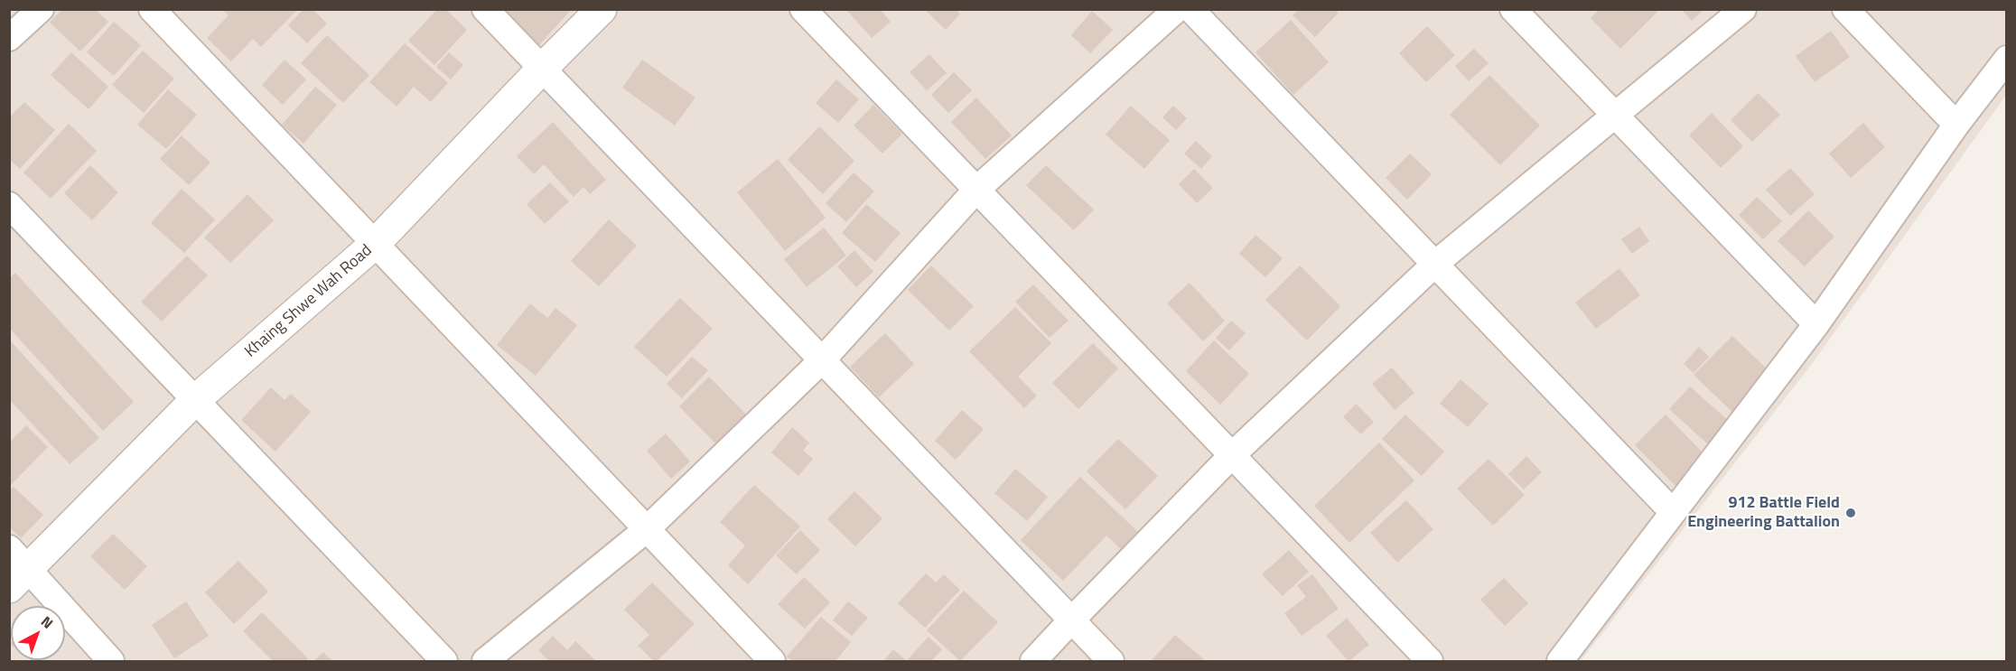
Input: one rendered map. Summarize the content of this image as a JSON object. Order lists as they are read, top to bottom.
{
  "streets": {
    "street": ["Khaing Shwe Wah Road"]
  },
  "places": ["912 Battle Field Engineering Battalion"],
  "north": "top right"
}
